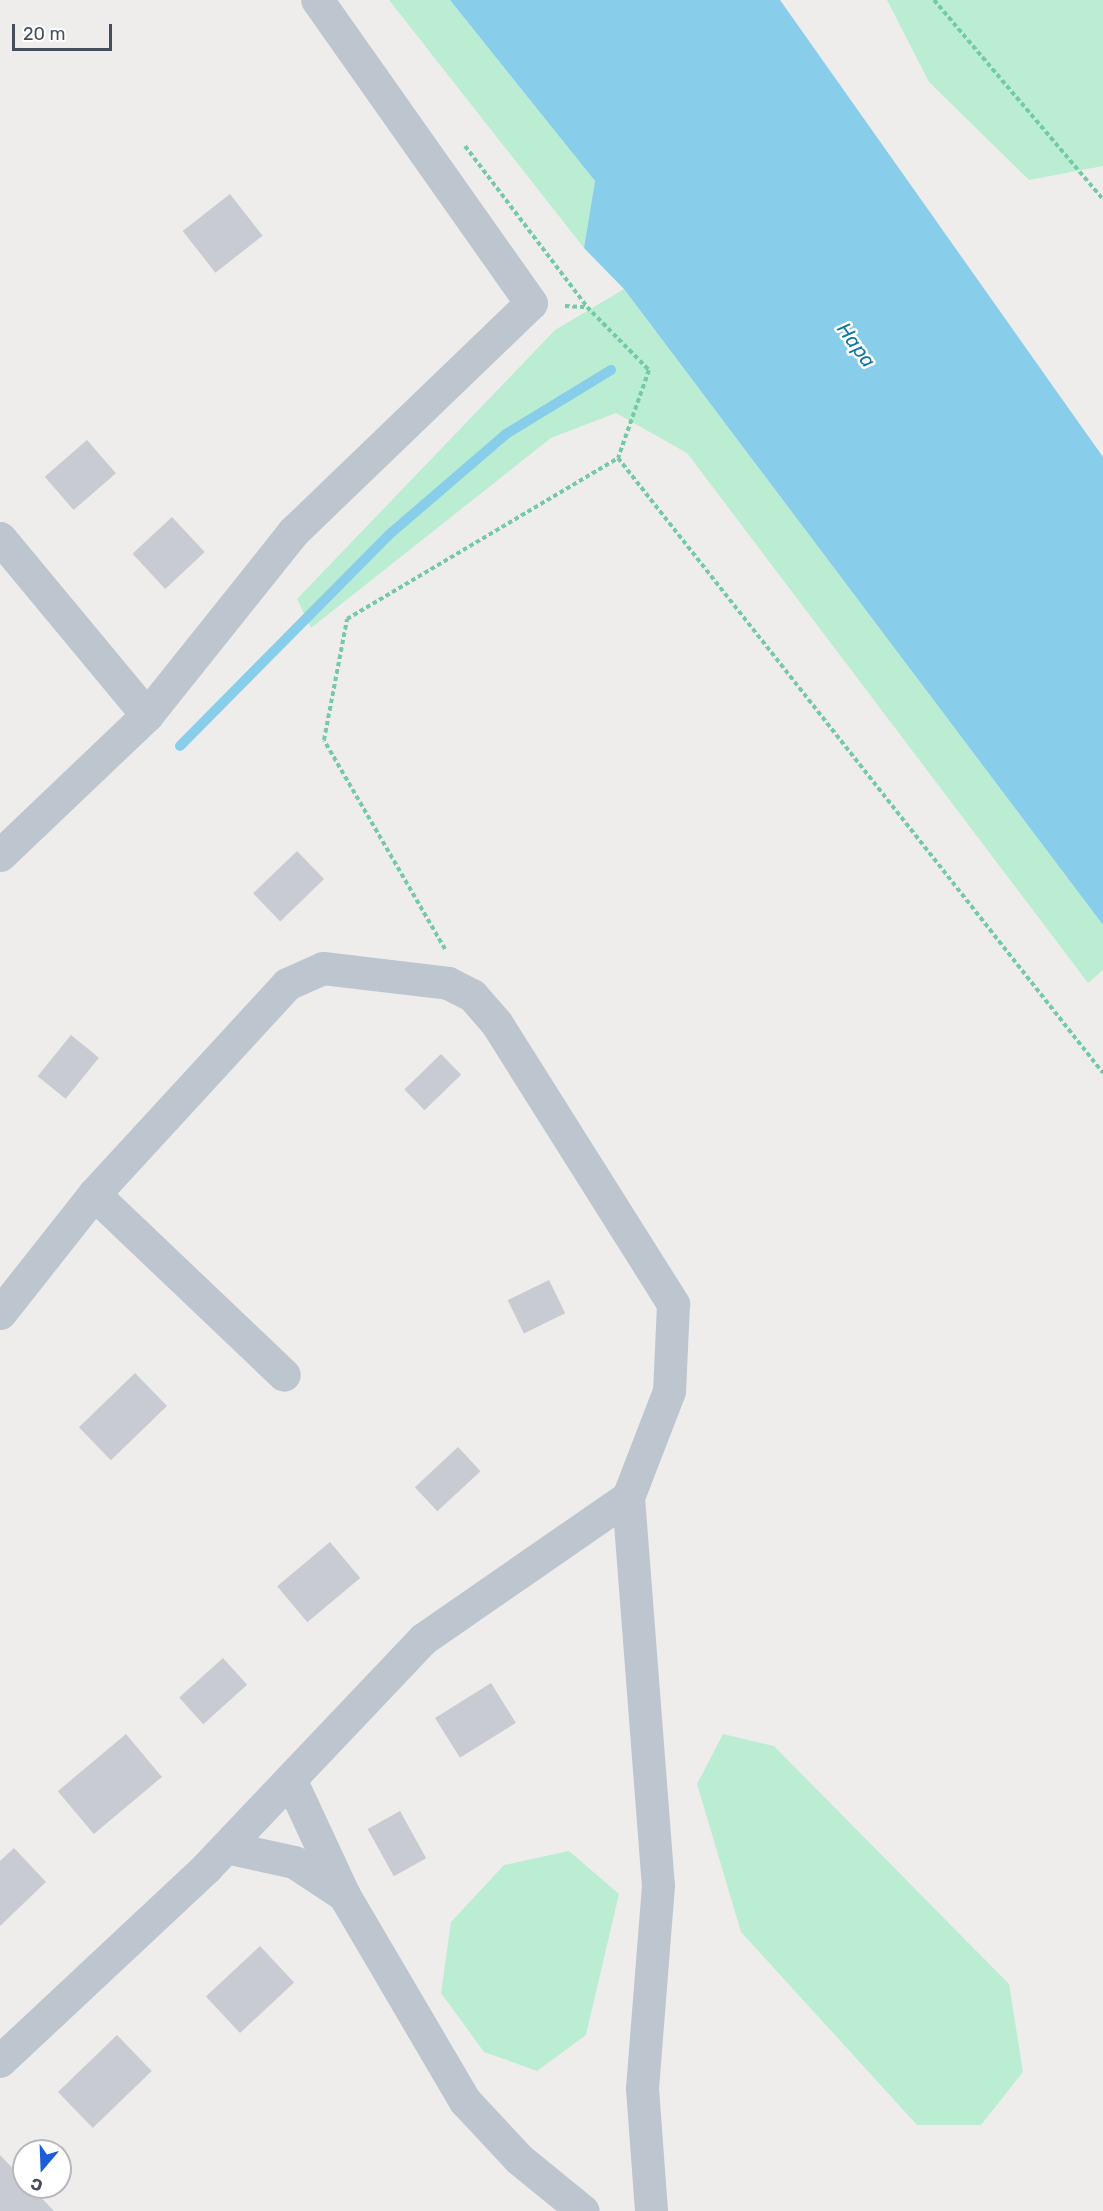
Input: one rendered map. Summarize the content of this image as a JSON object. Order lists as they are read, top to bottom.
{
  "water": ["Нара"],
  "scale_bar": "20 m",
  "north": "bottom"
}
